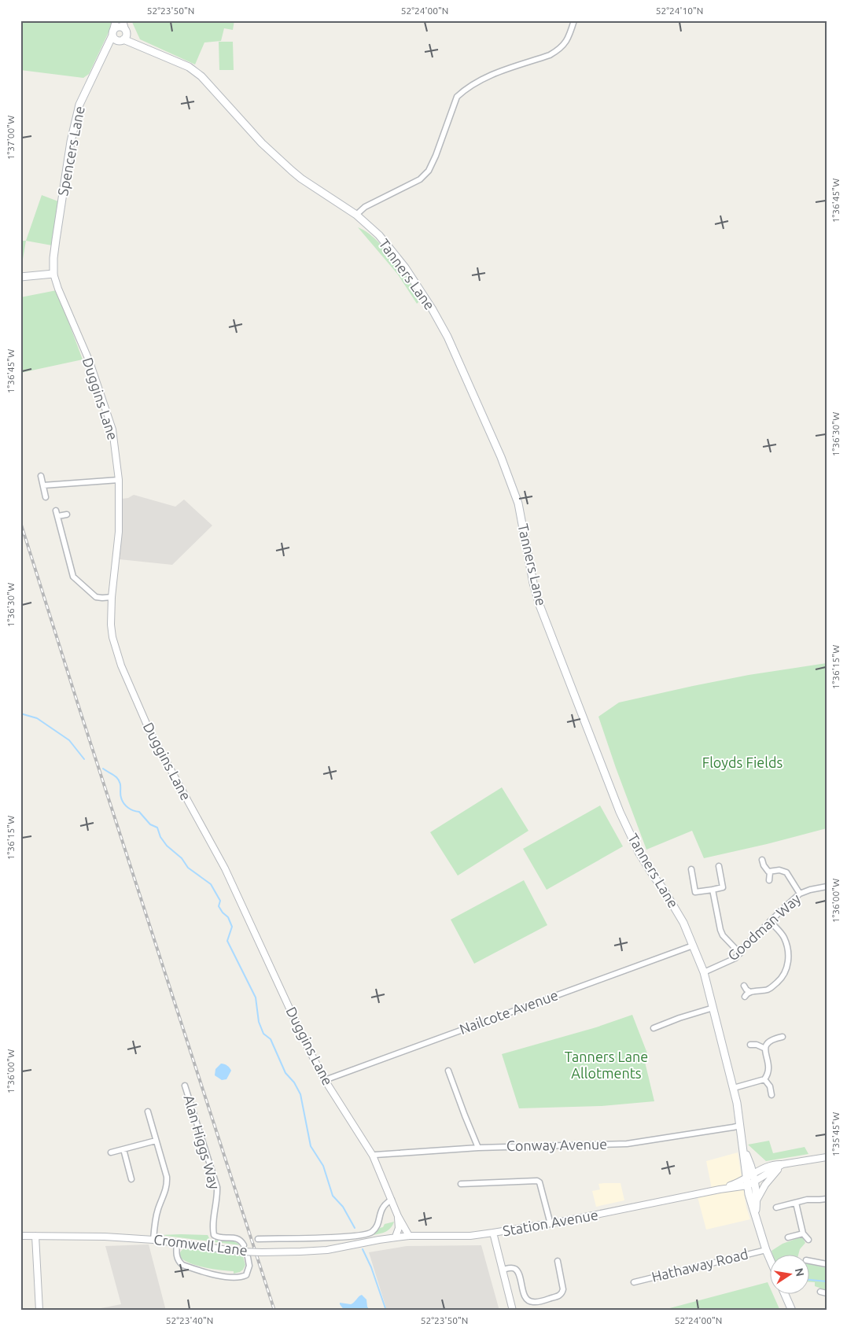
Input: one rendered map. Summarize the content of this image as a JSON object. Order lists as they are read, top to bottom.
{
  "streets": {
    "main road": ["Spencers Lane", "Tanners Lane"],
    "street": [
      "Duggins Lane",
      "Goodman Way",
      "Nailcote Avenue",
      "Alan Higgs Way",
      "Conway Avenue",
      "Station Avenue",
      "Cromwell Lane",
      "Hathaway Road"
    ]
  },
  "crossings": [
    ["Spencers Lane", "Tanners Lane"],
    ["Spencers Lane", "Duggins Lane"],
    ["Tanners Lane", "Goodman Way"],
    ["Tanners Lane", "Nailcote Avenue"],
    ["Tanners Lane", "Conway Avenue"],
    ["Tanners Lane", "Station Avenue"],
    ["Duggins Lane", "Nailcote Avenue"],
    ["Duggins Lane", "Conway Avenue"],
    ["Duggins Lane", "Station Avenue"],
    ["Alan Higgs Way", "Cromwell Lane"],
    ["Station Avenue", "Cromwell Lane"]
  ],
  "parks": ["Floyds Fields", "Tanners Lane Allotments"],
  "north": "right",
  "coordinates": [
    "52°23'50\"N",
    "52°24'00\"N",
    "52°24'10\"N",
    "1°37'00\"W",
    "1°36'45\"W",
    "1°36'30\"W",
    "1°36'15\"W",
    "1°36'00\"W",
    "1°35'45\"W",
    "52°23'40\"N"
  ]
}
